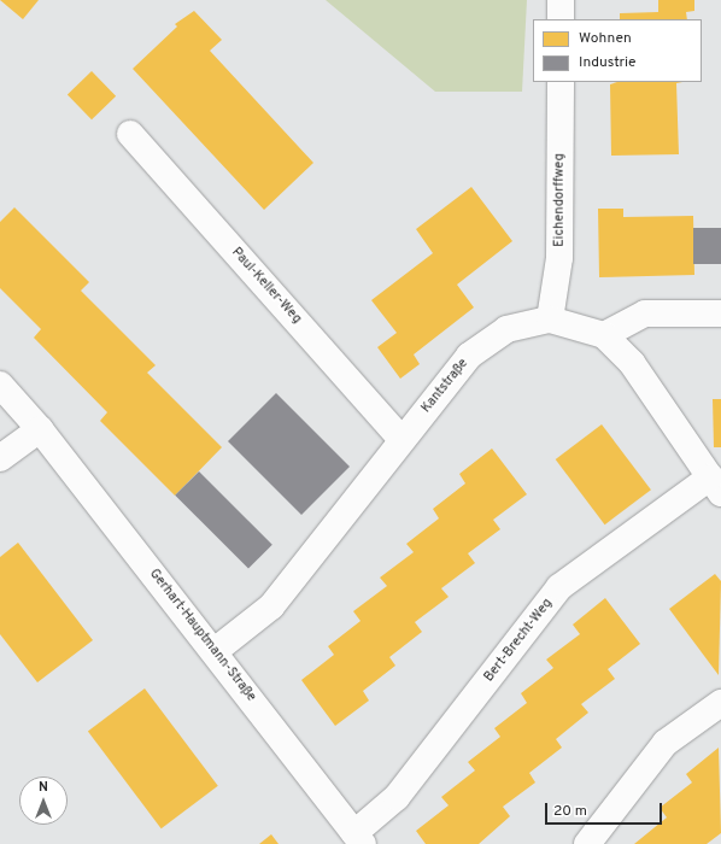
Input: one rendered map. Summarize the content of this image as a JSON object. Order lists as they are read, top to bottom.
{
  "streets": {
    "street": [
      "Eichendorffweg",
      "Paul-Keller-Weg",
      "Kantstraße",
      "Gerhart-Hauptmann-Straße",
      "Bert-Brecht-Weg"
    ]
  },
  "crossings": [
    ["Eichendorffweg", "Kantstraße"],
    ["Paul-Keller-Weg", "Kantstraße"],
    ["Kantstraße", "Gerhart-Hauptmann-Straße"],
    ["Kantstraße", "Bert-Brecht-Weg"],
    ["Gerhart-Hauptmann-Straße", "Bert-Brecht-Weg"]
  ],
  "legend": ["Wohnen", "Industrie"],
  "scale_bar": "20 m",
  "north": "top"
}
